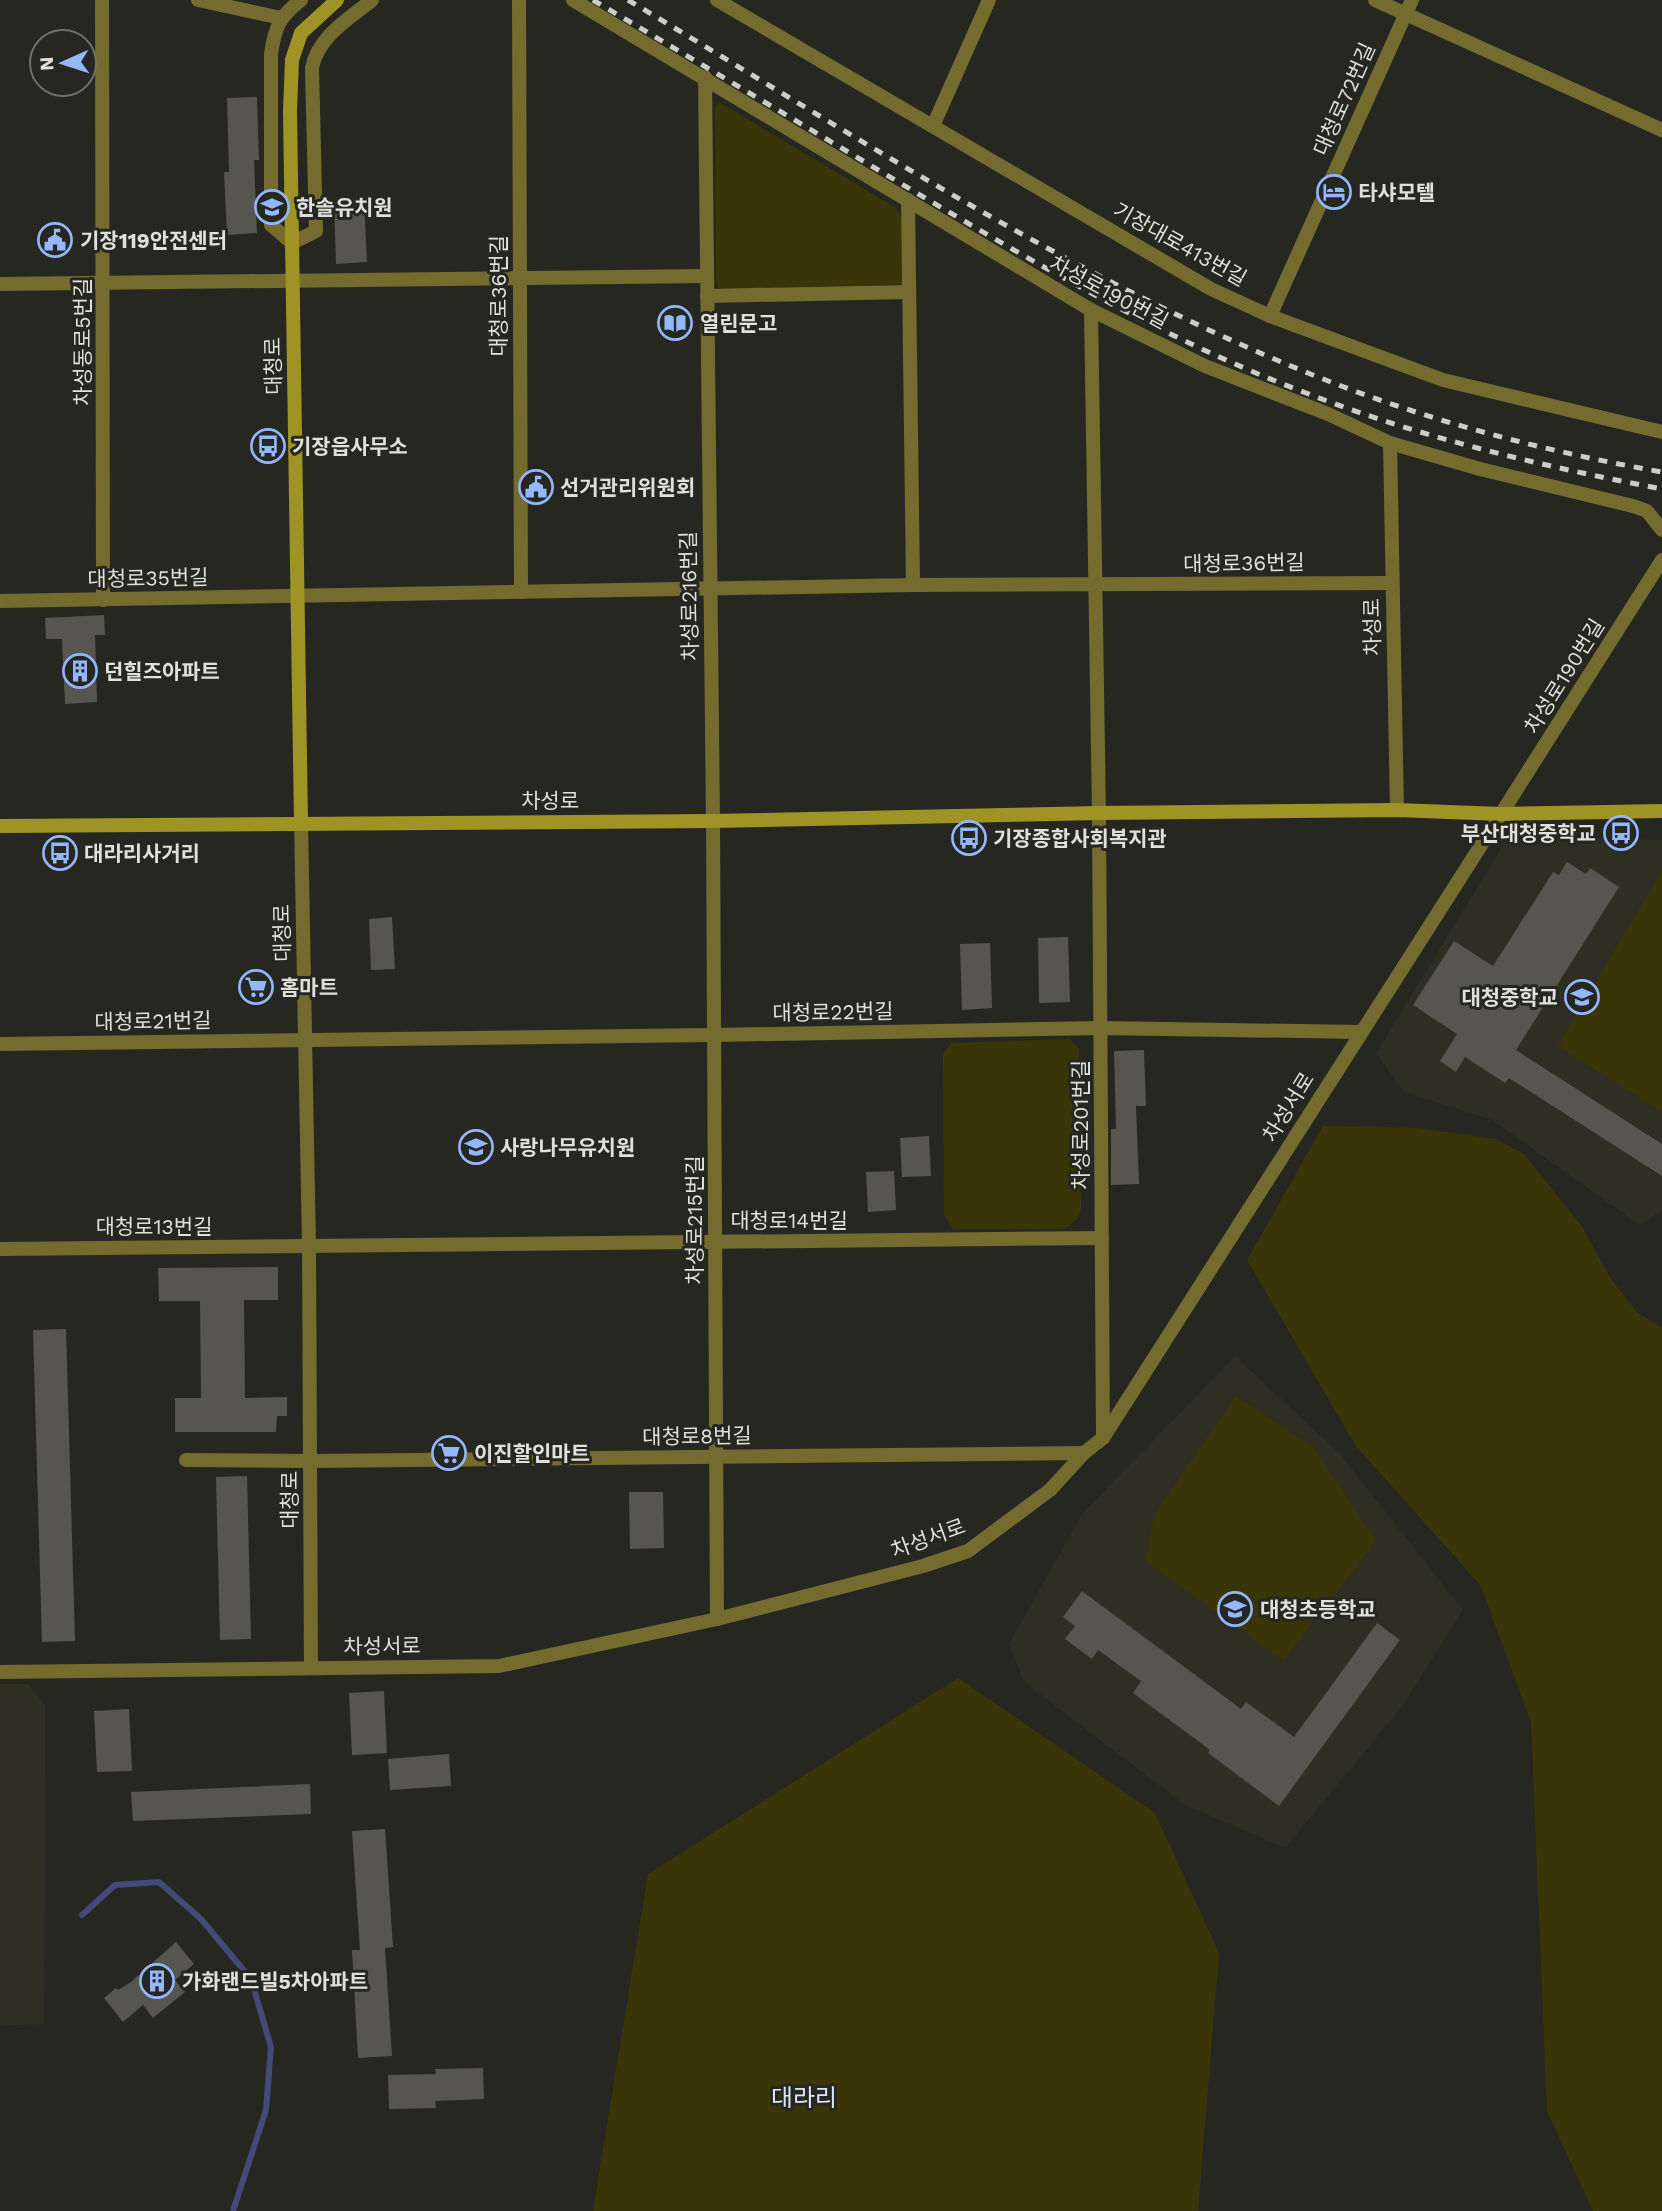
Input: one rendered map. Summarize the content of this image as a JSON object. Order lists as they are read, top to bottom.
{
  "streets": {
    "main road": ["대청로", "차성로"],
    "street": [
      "대청로72번길",
      "기장대로413번길",
      "차성로190번길",
      "대청로36번길",
      "차성동로5번길",
      "대청로35번길",
      "차성로216번길",
      "대청로22번길",
      "대청로21번길",
      "차성서로",
      "차성로201번길",
      "차성로215번길",
      "대청로14번길",
      "대청로13번길",
      "대청로8번길"
    ]
  },
  "crossings": [
    ["대청로72번길", "기장대로413번길"],
    ["차성로190번길", "차성로216번길"],
    ["차성로190번길", "차성로"],
    ["차성로190번길", "차성서로"],
    ["대청로36번길", "대청로"],
    ["대청로36번길", "대청로35번길"],
    ["대청로36번길", "차성로216번길"],
    ["대청로36번길", "차성로"],
    ["차성동로5번길", "대청로35번길"],
    ["대청로", "대청로35번길"],
    ["대청로", "차성로"],
    ["대청로", "대청로22번길"],
    ["대청로", "대청로21번길"],
    ["대청로", "차성서로"],
    ["대청로", "대청로14번길"],
    ["대청로", "대청로13번길"],
    ["대청로", "대청로8번길"],
    ["차성로216번길", "차성로"],
    ["차성로216번길", "차성로215번길"],
    ["차성로", "차성서로"],
    ["차성로", "차성로201번길"],
    ["차성로", "차성로215번길"],
    ["대청로22번길", "대청로21번길"],
    ["대청로22번길", "차성서로"],
    ["대청로22번길", "차성로201번길"],
    ["대청로22번길", "차성로215번길"],
    ["차성서로", "차성로201번길"],
    ["차성서로", "차성로215번길"],
    ["차성서로", "대청로8번길"],
    ["차성로201번길", "대청로14번길"],
    ["차성로215번길", "대청로14번길"],
    ["차성로215번길", "대청로8번길"],
    ["대청로14번길", "대청로13번길"]
  ],
  "districts": ["대라리"],
  "places": {
    "hotel": ["타샤모텔"],
    "school or university": [
      "한솔유치원",
      "대청중학교",
      "사랑나무유치원",
      "대청초등학교"
    ],
    "public building": ["기장119안전센터", "선거관리위원회"],
    "library": ["열린문고"],
    "bus stop": [
      "기장읍사무소",
      "부산대청중학교",
      "기장종합사회복지관",
      "대라리사거리"
    ],
    "building": ["던힐즈아파트", "가화랜드빌5차아파트"],
    "supermarket": ["홈마트", "이진할인마트"]
  },
  "north": "left"
}
